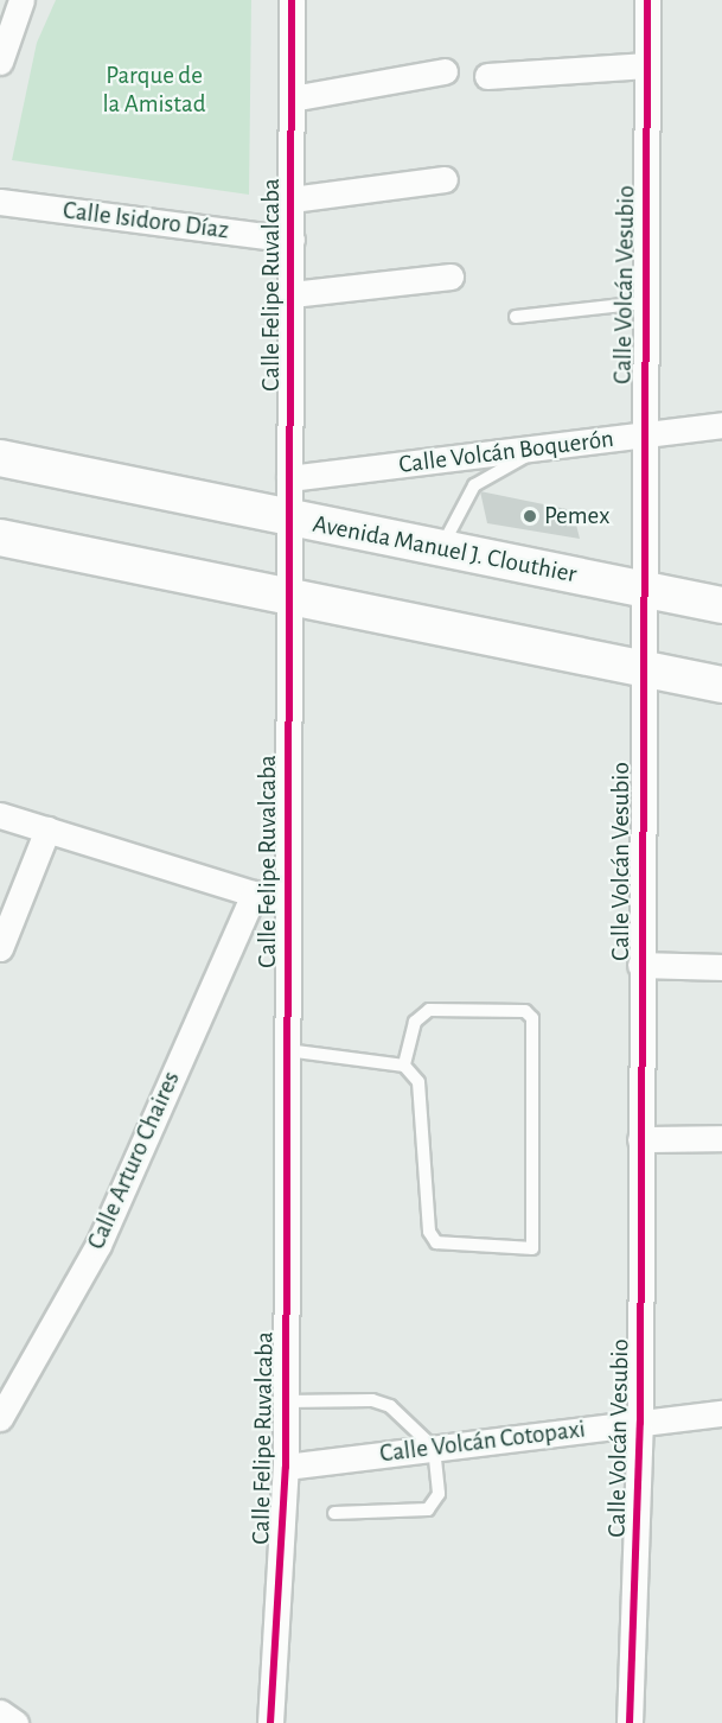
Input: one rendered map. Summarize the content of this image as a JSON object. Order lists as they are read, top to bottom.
{
  "streets": {
    "main road": ["Avenida Manuel J. Clouthier"],
    "street": [
      "Calle Isidoro Díaz",
      "Calle Felipe Ruvalcaba",
      "Calle Volcán Vesubio",
      "Calle Volcán Boquerón",
      "Calle Arturo Chaires",
      "Calle Volcán Cotopaxi"
    ]
  },
  "crossings": [
    ["Calle Isidoro Díaz", "Calle Felipe Ruvalcaba"],
    ["Calle Felipe Ruvalcaba", "Calle Volcán Boquerón"],
    ["Calle Felipe Ruvalcaba", "Avenida Manuel J. Clouthier"],
    ["Calle Felipe Ruvalcaba", "Calle Volcán Cotopaxi"],
    ["Calle Volcán Vesubio", "Calle Volcán Boquerón"],
    ["Calle Volcán Vesubio", "Avenida Manuel J. Clouthier"],
    ["Calle Volcán Vesubio", "Calle Volcán Cotopaxi"]
  ],
  "parks": ["Parque de la Amistad"],
  "places": ["Pemex"]
}
